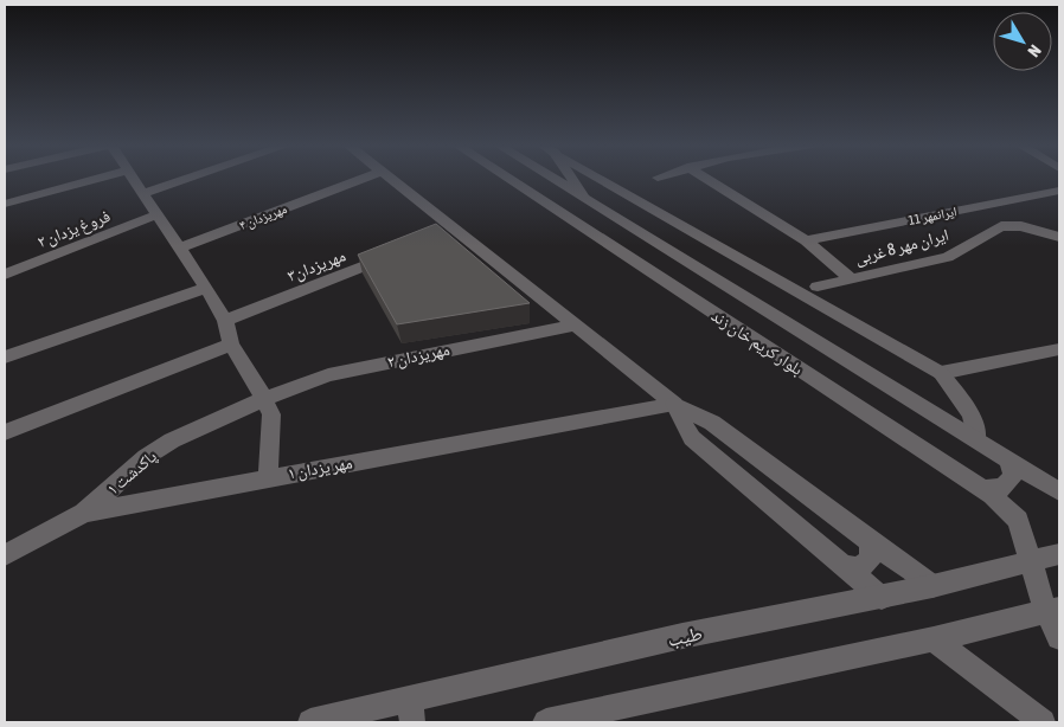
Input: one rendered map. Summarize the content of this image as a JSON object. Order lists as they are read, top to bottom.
{
  "streets": {
    "street": [
      "ایرانمهر 11",
      "مهریزدان ۴",
      "فروغ یزدان ۲",
      "ایران مهر 8 غربی",
      "مهریزدان۳",
      "بلوار کریم خان زند",
      "مهریزدان ۲",
      "مهر یزدان ۱",
      "پاکدشت ۱",
      "طیب"
    ]
  },
  "crossings": [
    ["مهریزدان ۴", "مهر یزدان ۱"],
    ["فروغ یزدان ۲", "مهر یزدان ۱"],
    ["مهریزدان۳", "مهر یزدان ۱"],
    ["بلوار کریم خان زند", "طیب"],
    ["مهریزدان ۲", "مهر یزدان ۱"],
    ["مهریزدان ۲", "پاکدشت ۱"],
    ["مهر یزدان ۱", "پاکدشت ۱"]
  ],
  "north": "bottom right"
}
